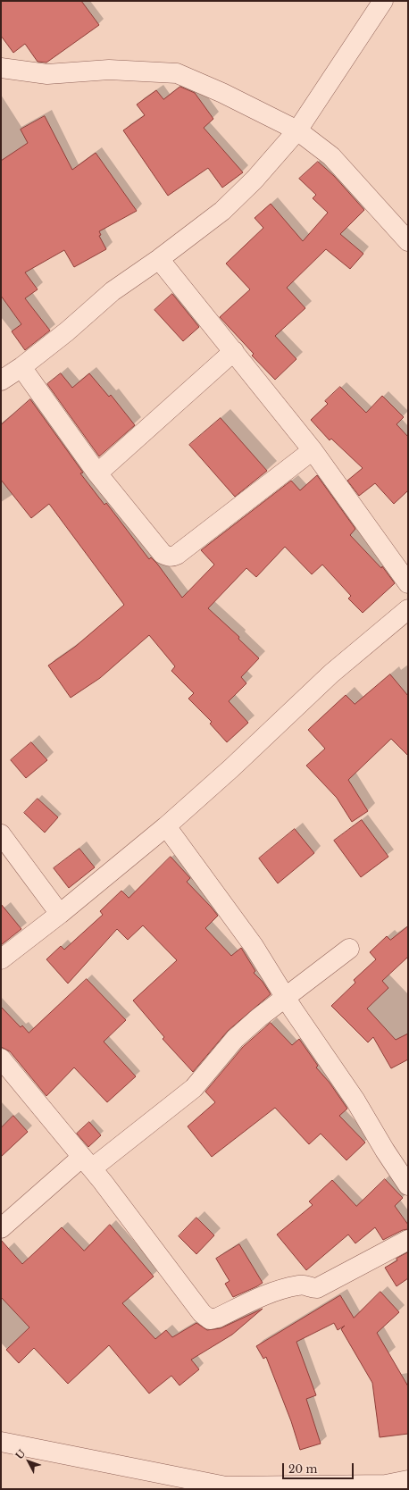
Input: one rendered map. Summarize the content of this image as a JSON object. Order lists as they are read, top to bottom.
{
  "scale_bar": "20 m",
  "north": "top left"
}
